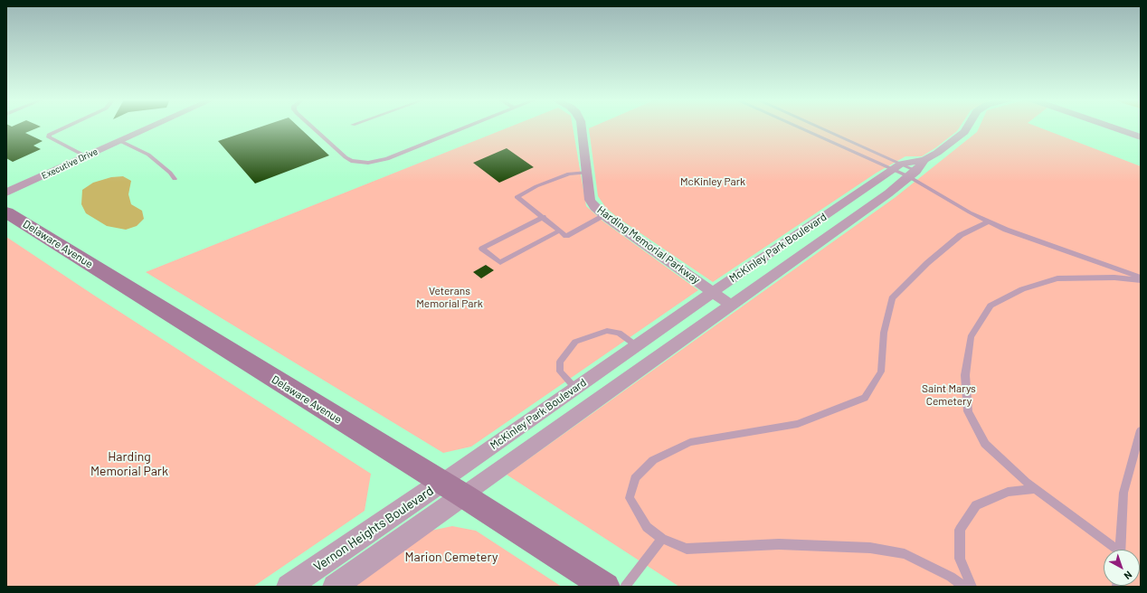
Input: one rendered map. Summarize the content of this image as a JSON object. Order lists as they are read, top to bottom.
{
  "streets": {
    "main road": ["Delaware Avenue"],
    "street": [
      "Executive Drive",
      "Harding Memorial Parkway",
      "McKinley Park Boulevard",
      "Vernon Heights Boulevard"
    ]
  },
  "crossings": [
    ["Delaware Avenue", "McKinley Park Boulevard"],
    ["Delaware Avenue", "Vernon Heights Boulevard"],
    ["Harding Memorial Parkway", "McKinley Park Boulevard"],
    ["McKinley Park Boulevard", "Vernon Heights Boulevard"]
  ],
  "parks": [
    "McKinley Park",
    "Veterans Memorial Park",
    "Saint Marys Cemetery",
    "Harding Memorial Park",
    "Marion Cemetery"
  ],
  "north": "bottom right"
}
